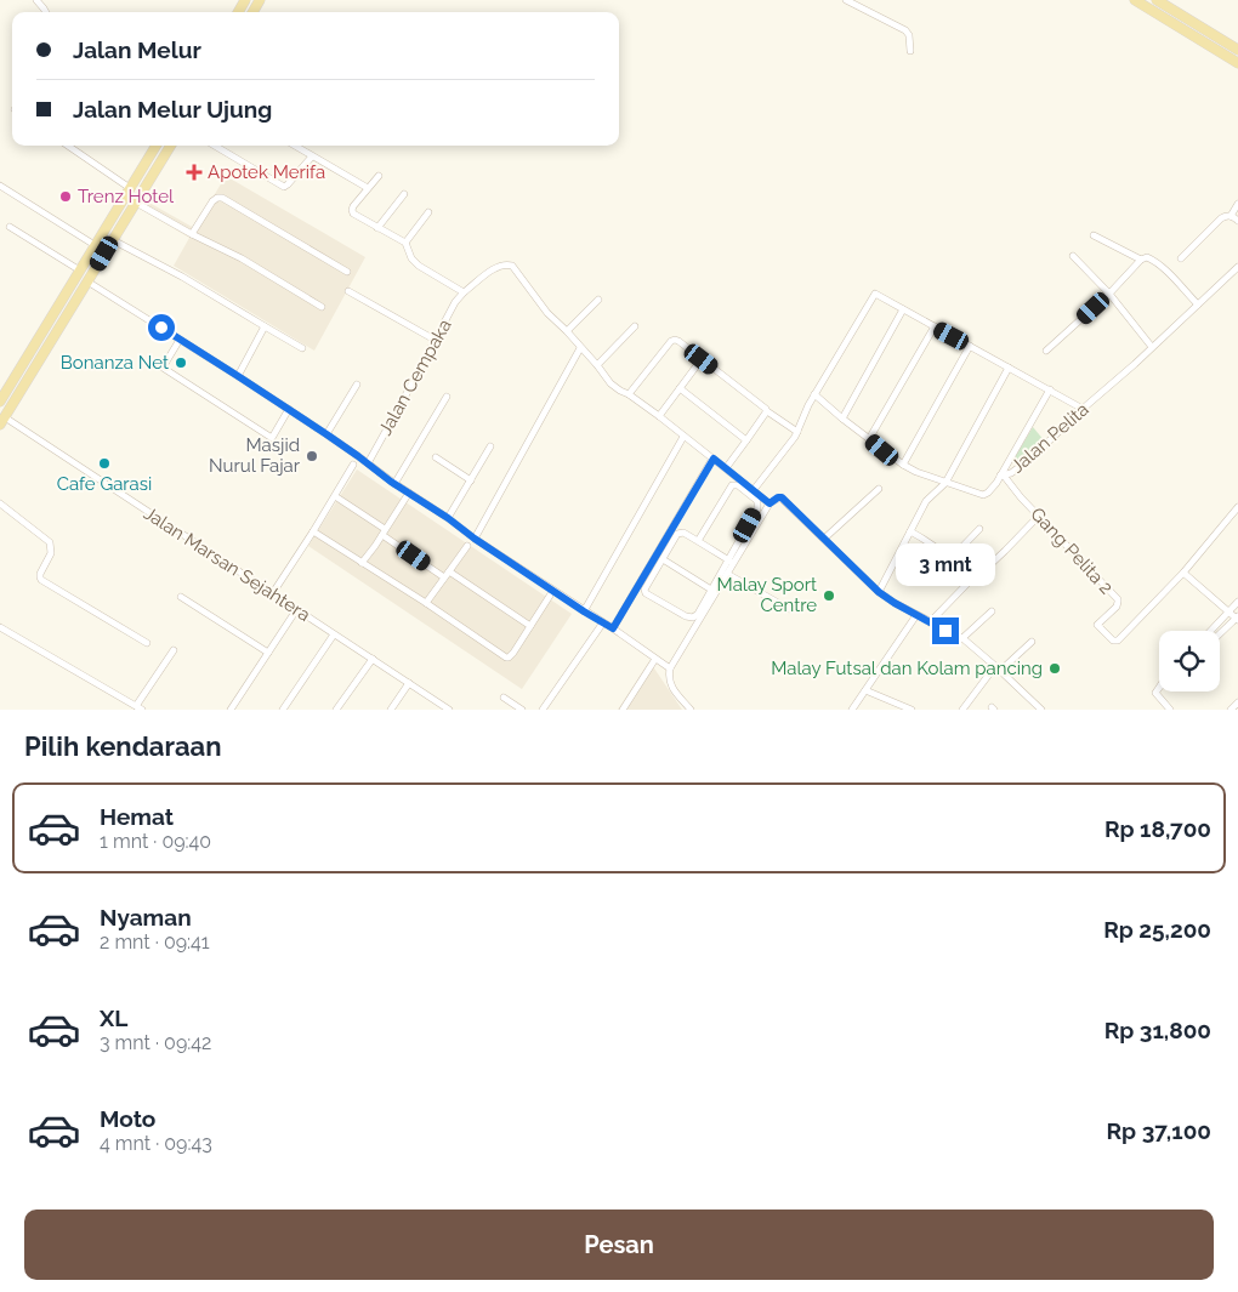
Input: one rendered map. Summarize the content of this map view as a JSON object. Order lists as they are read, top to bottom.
{
  "streets": {
    "street": [
      "Jalan Cempaka",
      "Jalan Pelita",
      "Gang Pelita 2",
      "Jalan Marsan Sejahtera"
    ]
  },
  "crossings": [
    ["Jalan Pelita", "Gang Pelita 2"]
  ],
  "places": {
    "health": ["Apotek Merifa"],
    "other": [
      "Trenz Hotel",
      "Bonanza Net",
      "Masjid Nurul Fajar",
      "Cafe Garasi",
      "Malay Sport Centre",
      "Malay Futsal dan Kolam pancing"
    ]
  },
  "page": {
    "banner": ["Jalan Melur", "Jalan Melur Ujung"],
    "bubble": "3 mnt",
    "heading": "Pilih kendaraan",
    "list": [
      {
        "name": "Hemat",
        "note": "1 mnt · 09:40",
        "value": "Rp 18,700"
      },
      {
        "name": "Nyaman",
        "note": "2 mnt · 09:41",
        "value": "Rp 25,200"
      },
      {
        "name": "XL",
        "note": "3 mnt · 09:42",
        "value": "Rp 31,800"
      },
      {
        "name": "Moto",
        "note": "4 mnt · 09:43",
        "value": "Rp 37,100"
      }
    ],
    "buttons": "Pesan"
  }
}
